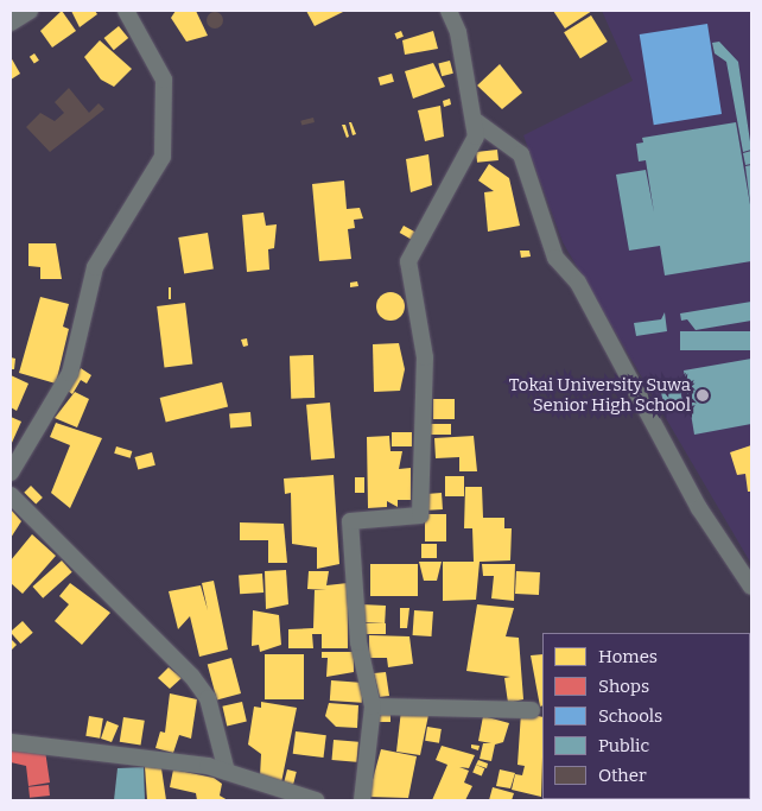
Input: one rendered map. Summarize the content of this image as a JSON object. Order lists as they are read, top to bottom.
{
  "places": ["Tokai University Suwa Senior High School"],
  "legend": [
    "Homes",
    "Shops",
    "Schools",
    "Public",
    "Other"
  ]
}
